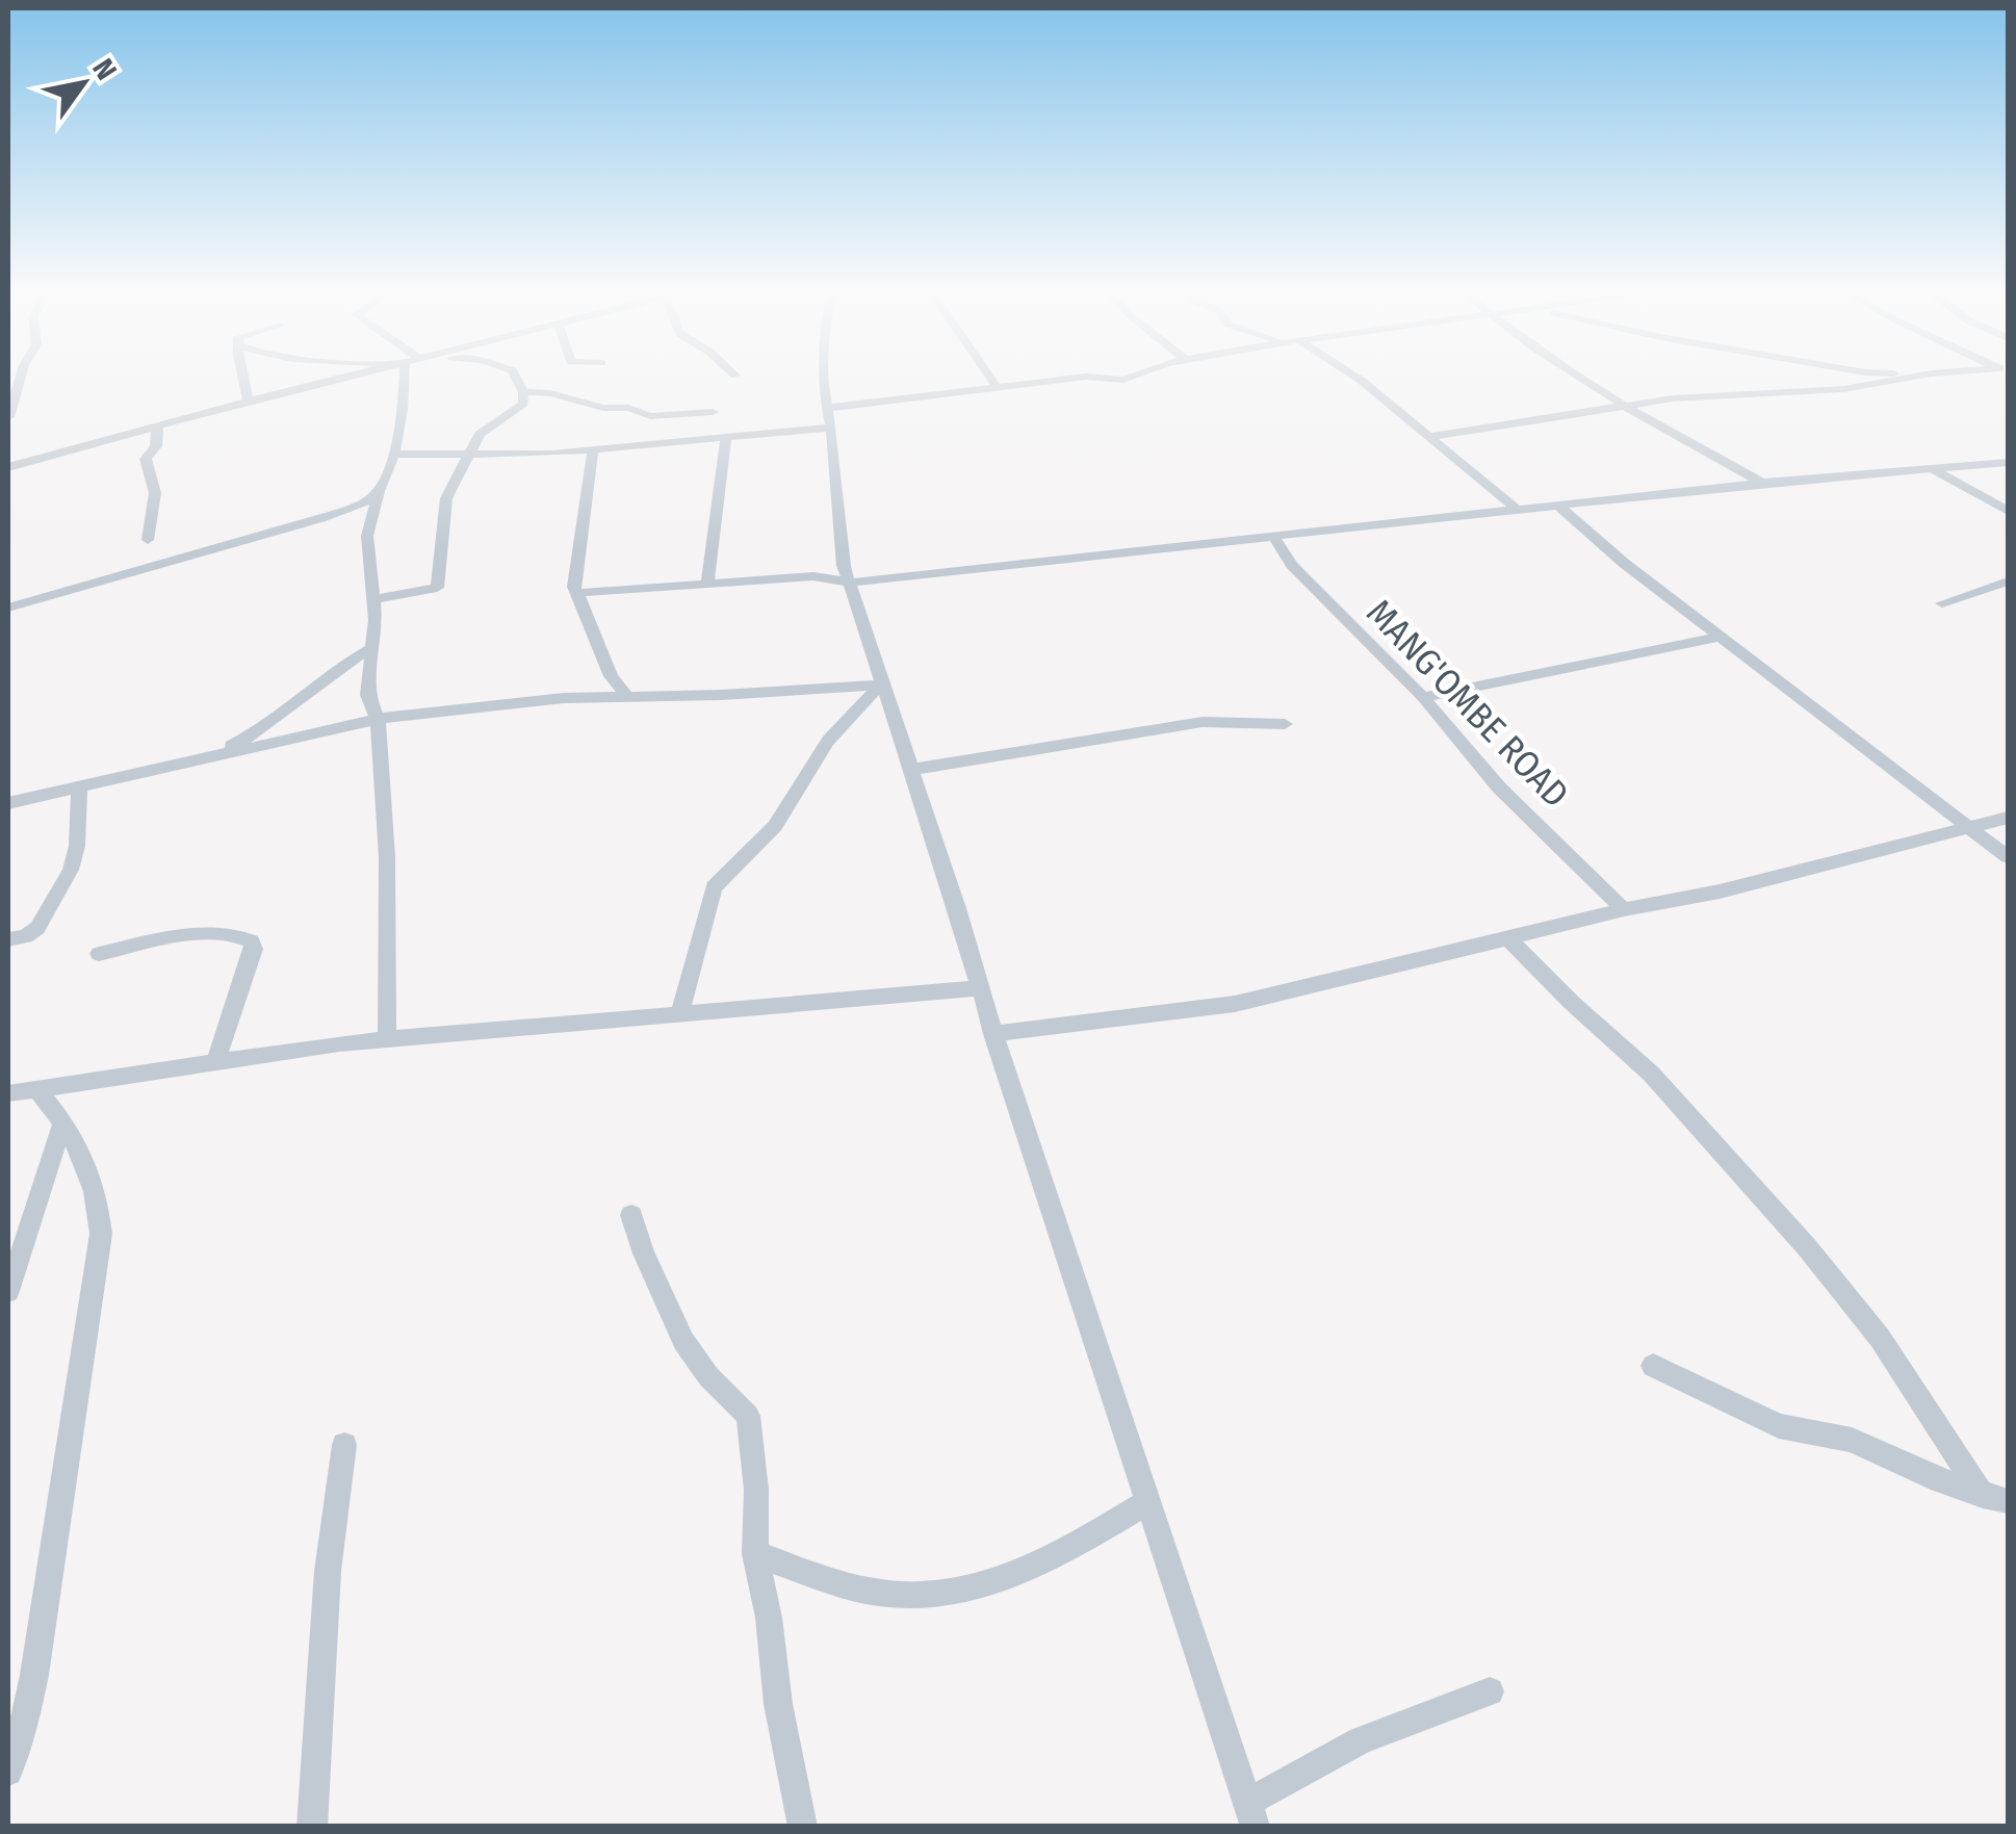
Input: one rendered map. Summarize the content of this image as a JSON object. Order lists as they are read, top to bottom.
{
  "streets": {
    "street": ["MANG'OMBE ROAD"]
  },
  "north": "top right"
}
